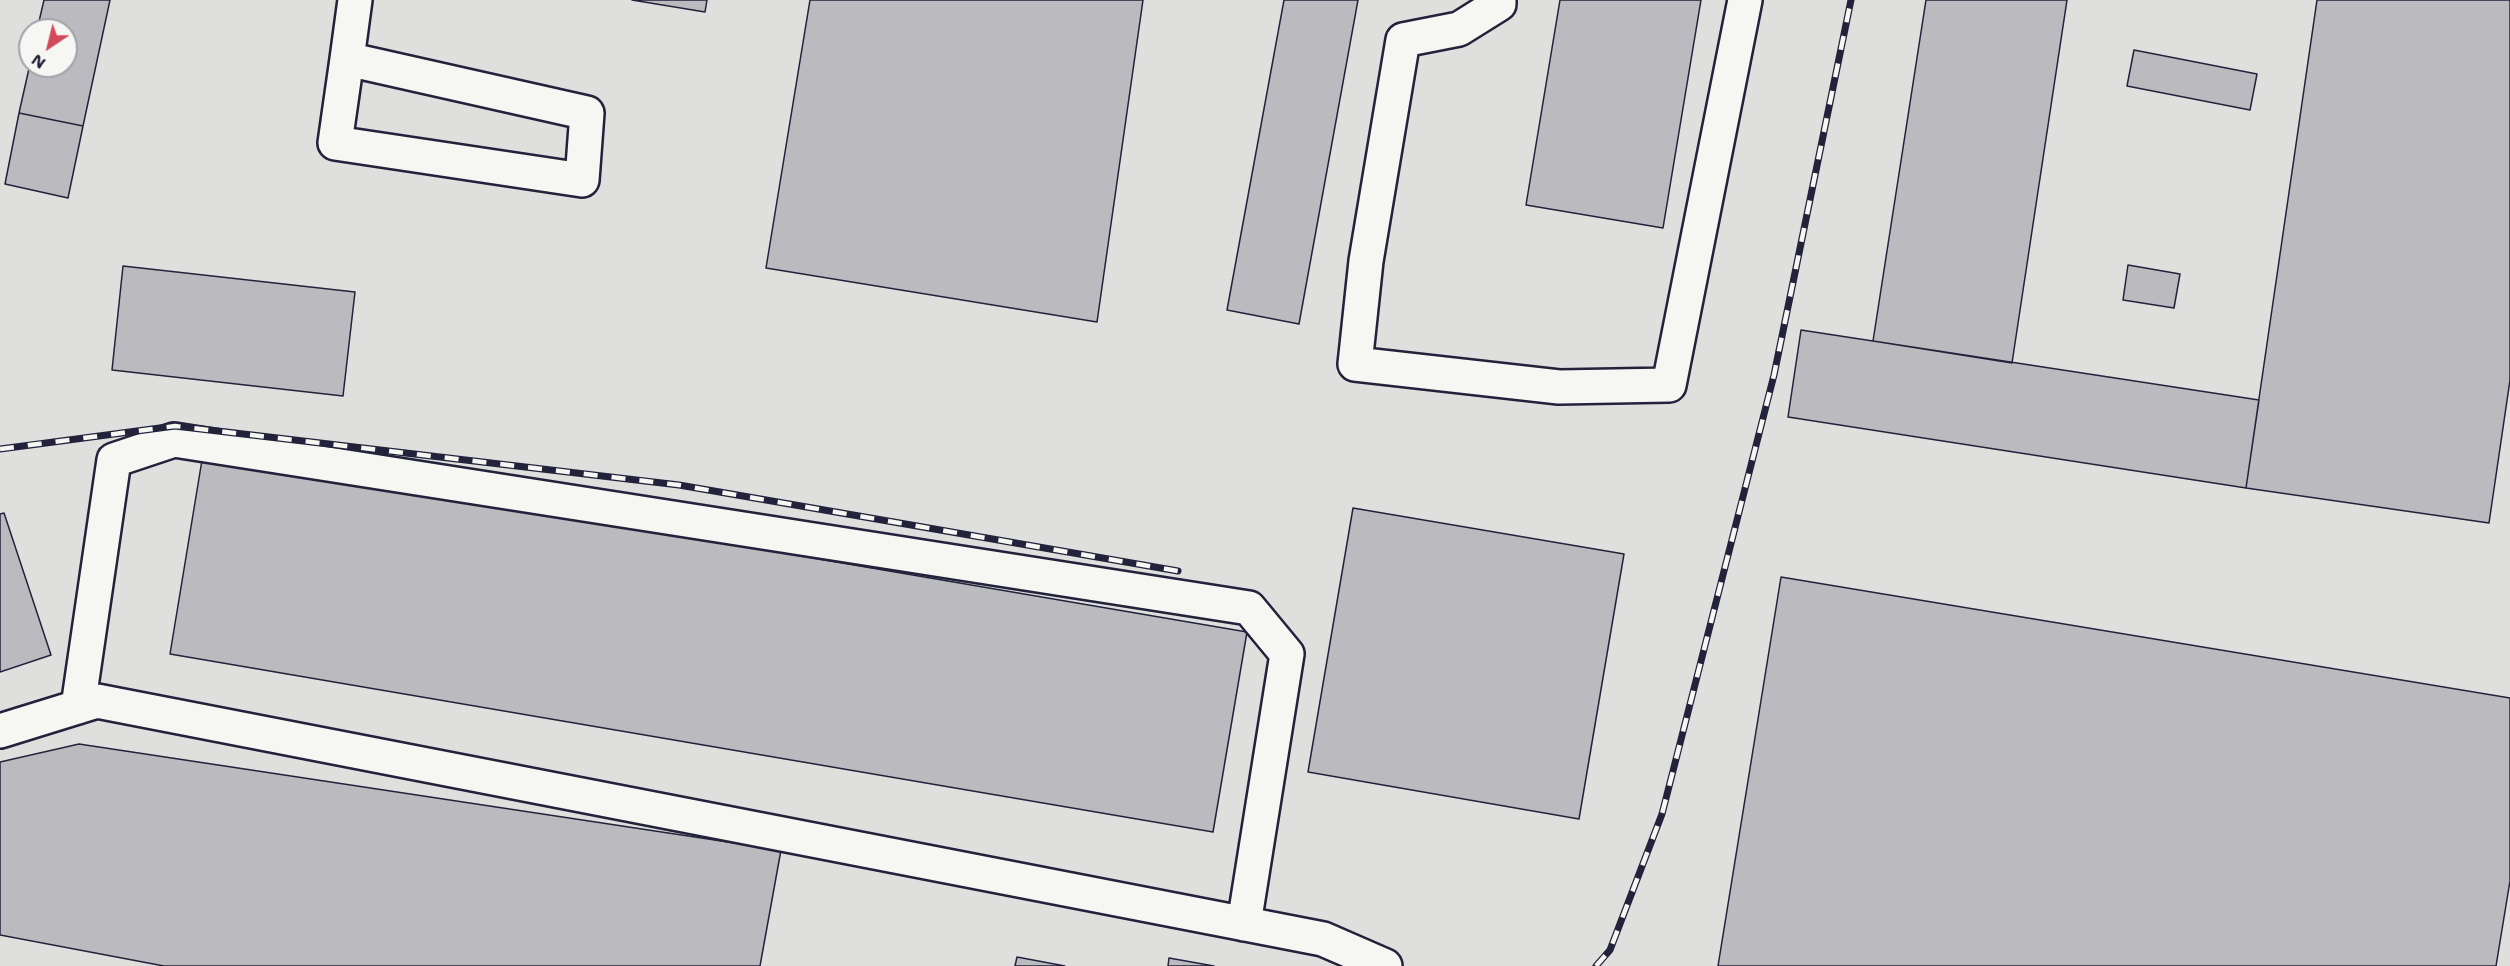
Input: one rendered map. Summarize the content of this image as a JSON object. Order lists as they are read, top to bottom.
{
  "north": "bottom left"
}
